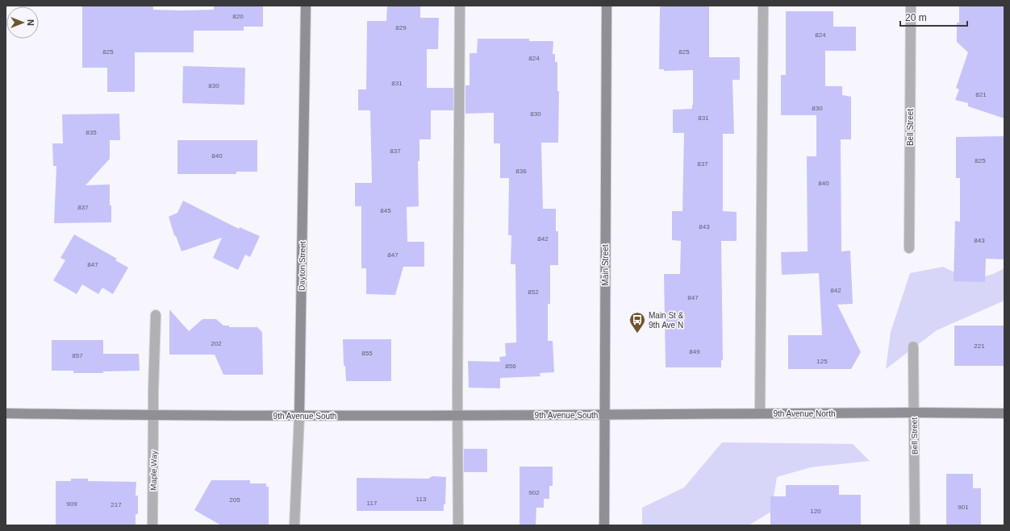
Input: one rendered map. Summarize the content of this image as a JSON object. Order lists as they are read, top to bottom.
{
  "streets": {
    "main road": [
      "Main Street",
      "Dayton Street",
      "9th Avenue North",
      "9th Avenue South"
    ],
    "street": ["Bell Street", "Maple Way"]
  },
  "crossings": [
    ["Bell Street", "9th Avenue North"],
    ["Main Street", "9th Avenue North"],
    ["Main Street", "9th Avenue South"],
    ["Dayton Street", "9th Avenue South"],
    ["9th Avenue North", "9th Avenue South"],
    ["9th Avenue South", "Maple Way"]
  ],
  "places": {
    "bus stop": ["Main St & 9th Ave N"]
  },
  "house_numbers": [
    "820",
    "829",
    "824",
    "825",
    "825",
    "824",
    "831",
    "830",
    "821",
    "830",
    "830",
    "831",
    "835",
    "837",
    "840",
    "825",
    "837",
    "836",
    "840",
    "837",
    "845",
    "843",
    "842",
    "843",
    "847",
    "847",
    "842",
    "852",
    "847",
    "202",
    "221",
    "849",
    "855",
    "857",
    "125",
    "856",
    "902",
    "113",
    "205",
    "117",
    "909",
    "217",
    "901",
    "120"
  ],
  "scale_bar": "20 m",
  "north": "right"
}
